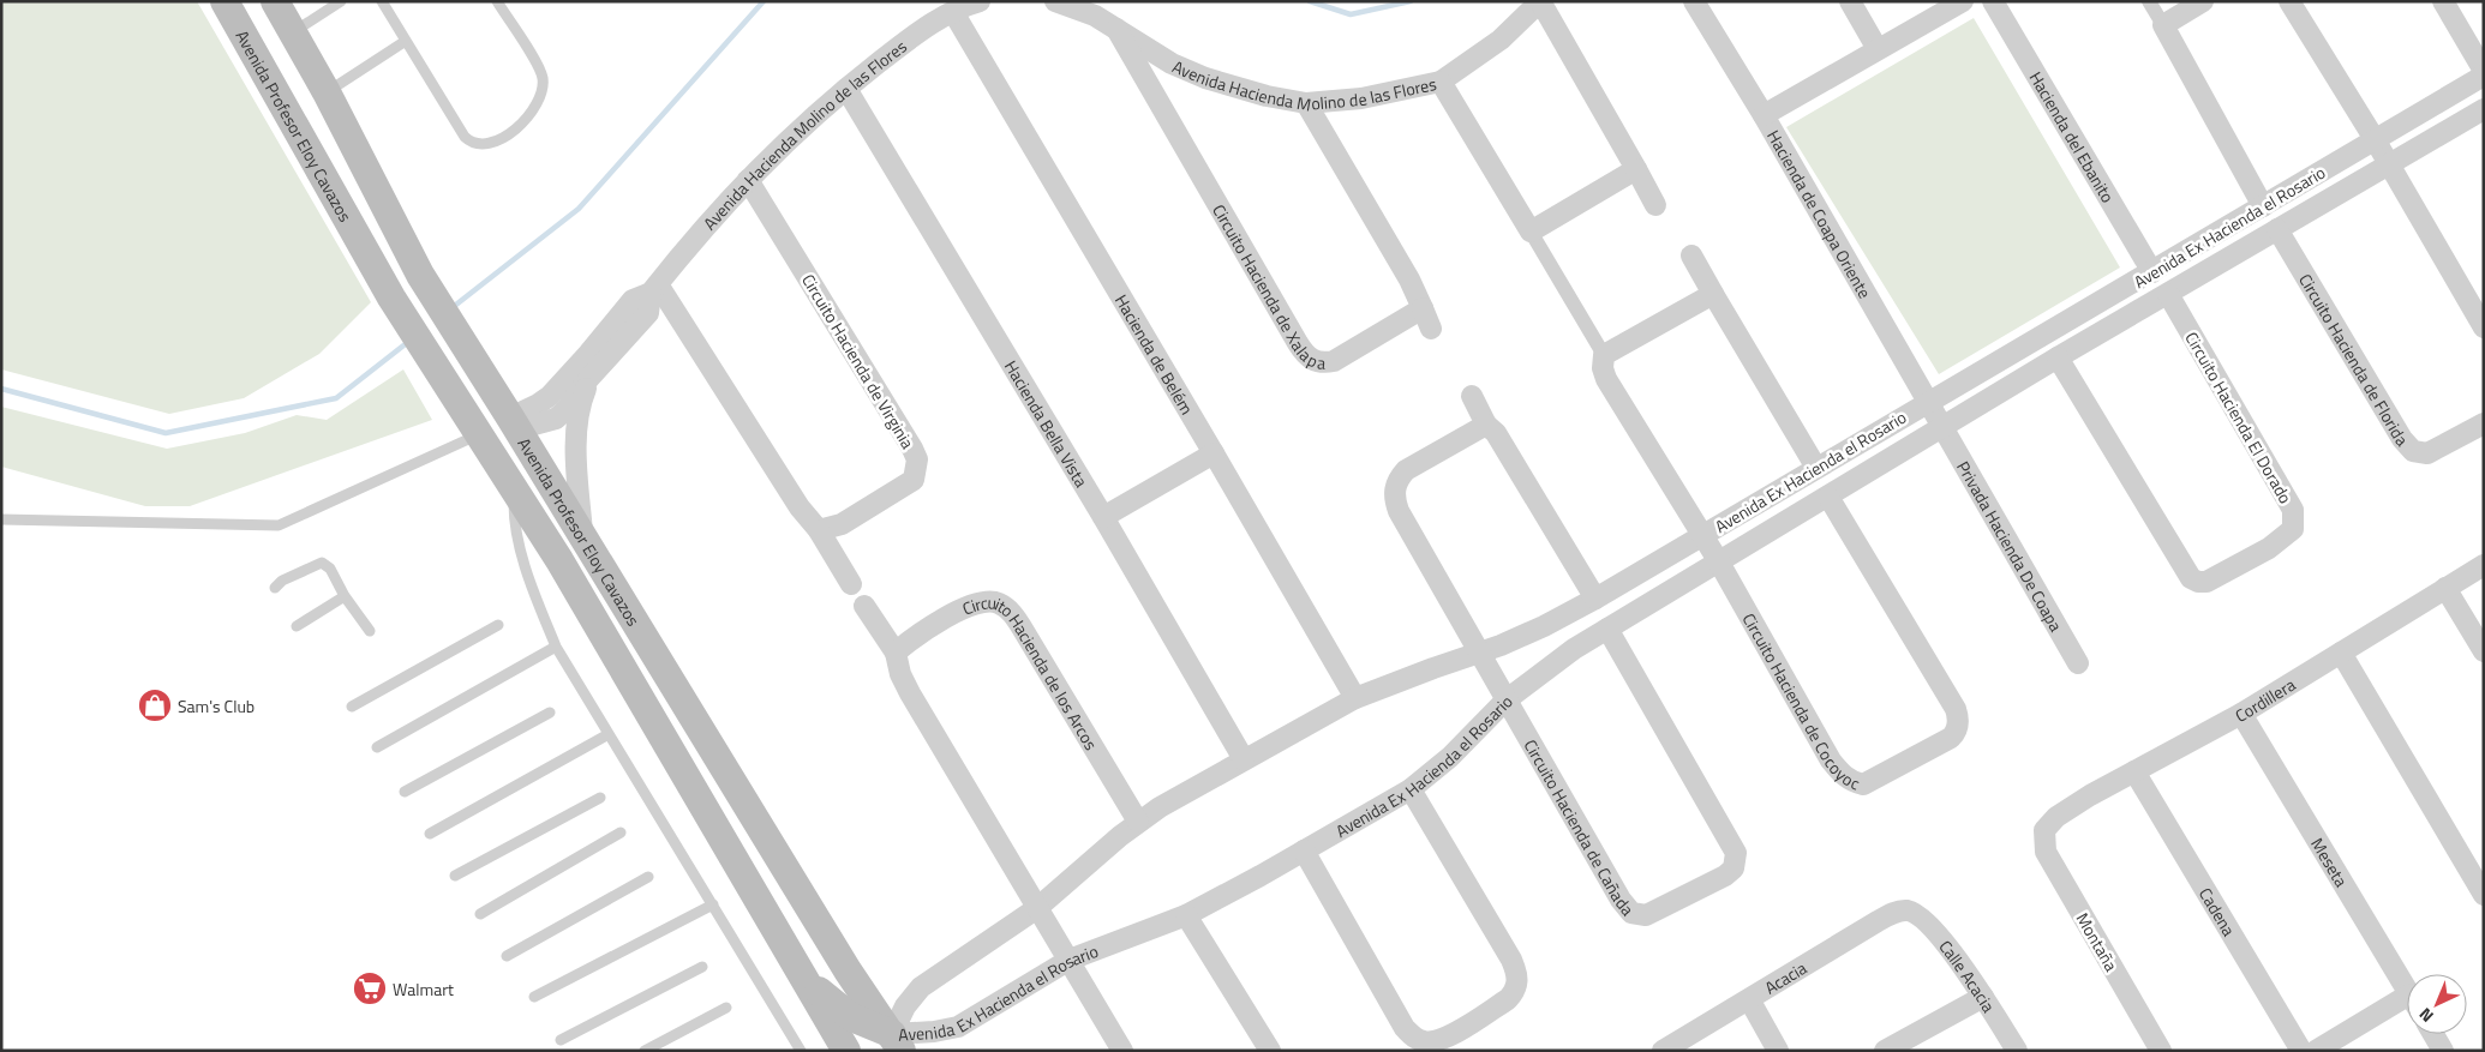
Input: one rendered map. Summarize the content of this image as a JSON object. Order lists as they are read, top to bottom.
{
  "streets": {
    "main road": ["Avenida Profesor Eloy Cavazos"],
    "street": [
      "Avenida Hacienda Molino de las Flores",
      "Hacienda del Ebanito",
      "Hacienda de Coapa Oriente",
      "Avenida Ex Hacienda el Rosario",
      "Circuito Hacienda de Xalapa",
      "Hacienda de Belém",
      "Circuito Hacienda de Florida",
      "Circuito Hacienda de Virginia",
      "Circuito Hacienda El Dorado",
      "Hacienda Bella Vista",
      "Privada Hacienda De Coapa",
      "Circuito Hacienda de los Arcos",
      "Circuito Hacienda de Cocoyoc",
      "Cordillera",
      "Circuito Hacienda de Cañada",
      "Meseta",
      "Cadena",
      "Montaña",
      "Calle Acacia",
      "Acacia"
    ]
  },
  "crossings": [
    ["Avenida Hacienda Molino de las Flores", "Avenida Profesor Eloy Cavazos"],
    ["Avenida Hacienda Molino de las Flores", "Circuito Hacienda de Xalapa"],
    ["Avenida Hacienda Molino de las Flores", "Hacienda de Belém"],
    ["Avenida Hacienda Molino de las Flores", "Circuito Hacienda de Virginia"],
    ["Avenida Hacienda Molino de las Flores", "Hacienda Bella Vista"],
    ["Avenida Profesor Eloy Cavazos", "Avenida Ex Hacienda el Rosario"],
    ["Hacienda del Ebanito", "Avenida Ex Hacienda el Rosario"],
    ["Hacienda de Coapa Oriente", "Avenida Ex Hacienda el Rosario"],
    ["Hacienda de Coapa Oriente", "Privada Hacienda De Coapa"],
    ["Avenida Ex Hacienda el Rosario", "Hacienda de Belém"],
    ["Avenida Ex Hacienda el Rosario", "Circuito Hacienda de Florida"],
    ["Avenida Ex Hacienda el Rosario", "Circuito Hacienda El Dorado"],
    ["Avenida Ex Hacienda el Rosario", "Hacienda Bella Vista"],
    ["Avenida Ex Hacienda el Rosario", "Privada Hacienda De Coapa"],
    ["Avenida Ex Hacienda el Rosario", "Circuito Hacienda de los Arcos"],
    ["Avenida Ex Hacienda el Rosario", "Circuito Hacienda de Cocoyoc"],
    ["Avenida Ex Hacienda el Rosario", "Circuito Hacienda de Cañada"],
    ["Cordillera", "Meseta"],
    ["Cordillera", "Cadena"],
    ["Cordillera", "Montaña"],
    ["Calle Acacia", "Acacia"]
  ],
  "places": {
    "shop": ["Sam's Club"],
    "supermarket": ["Walmart"]
  },
  "north": "bottom left"
}
